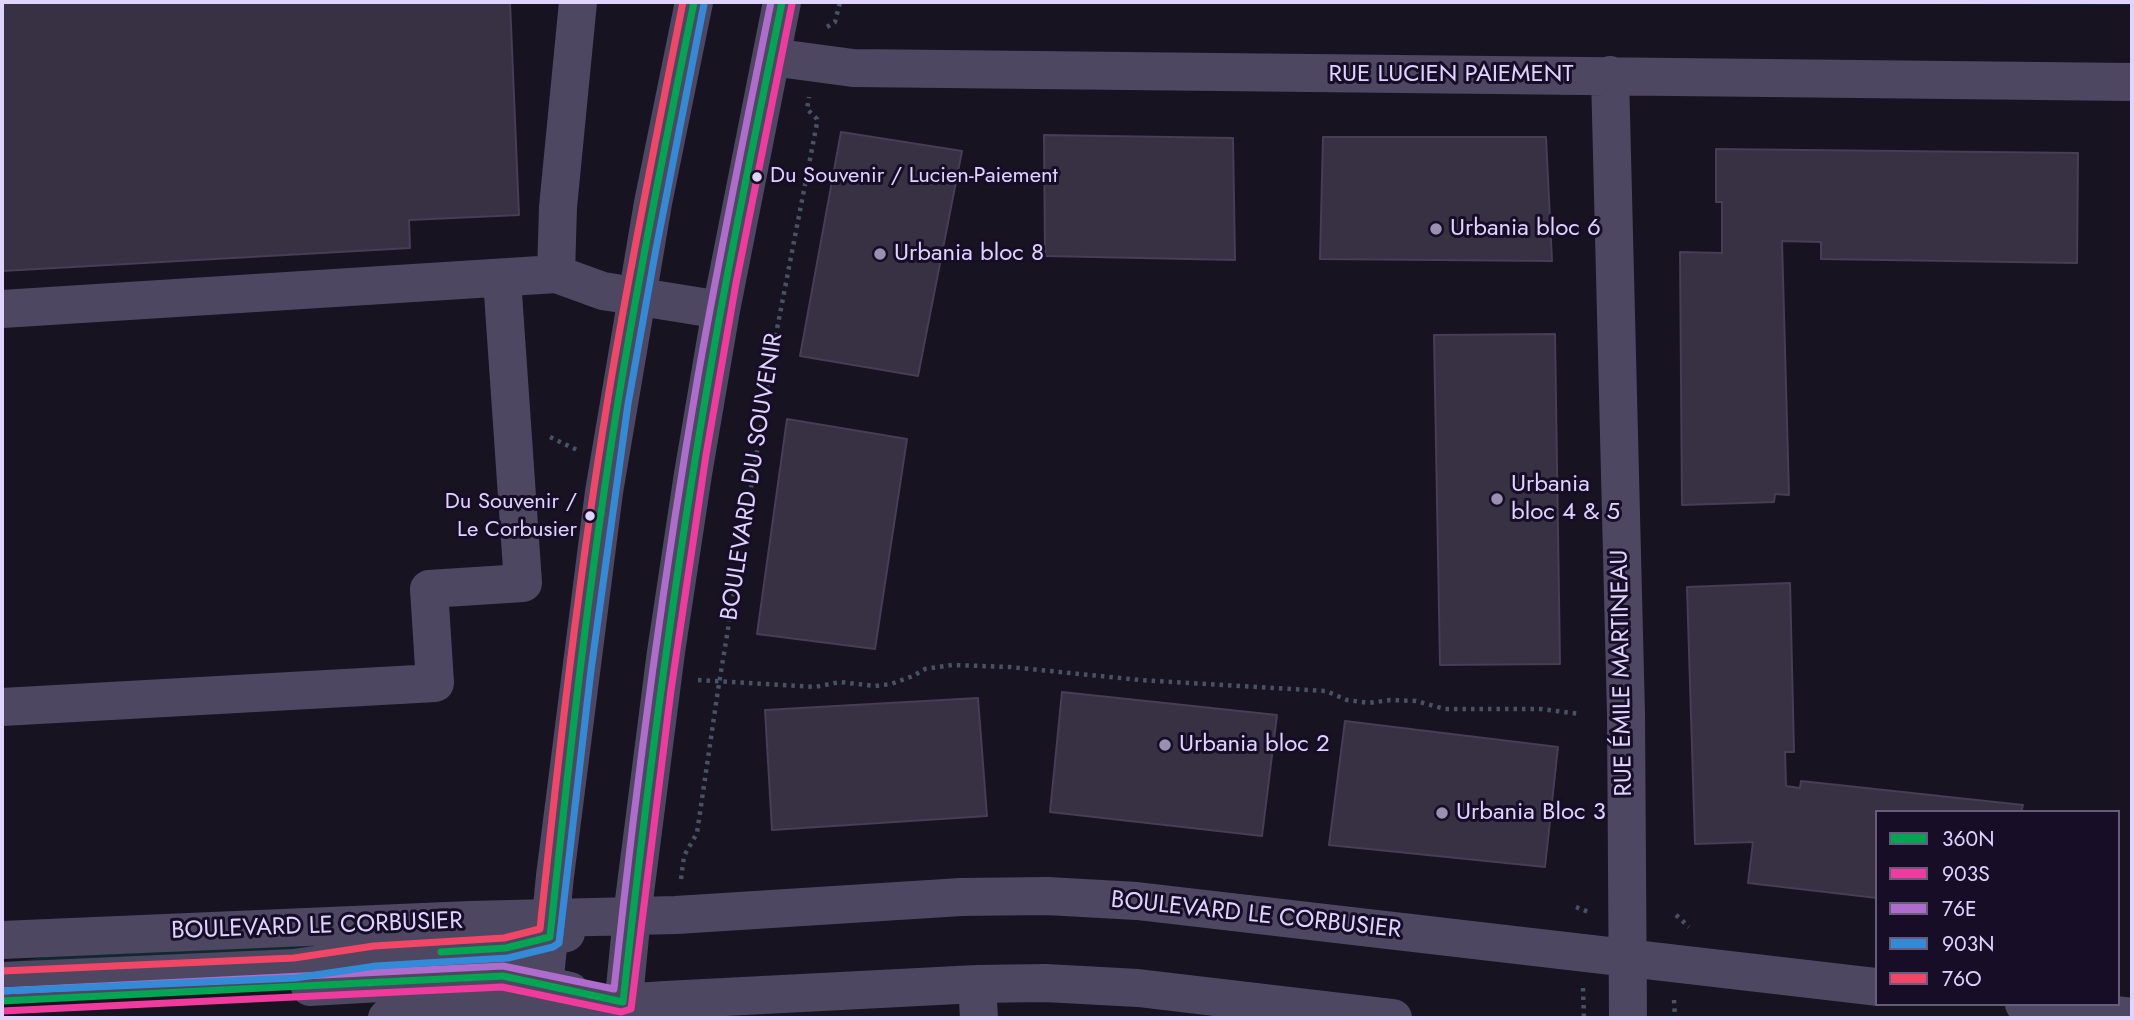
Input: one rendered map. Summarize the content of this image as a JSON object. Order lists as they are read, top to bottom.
{
  "streets": {
    "street": ["RUE LUCIEN PAIEMENT", "RUE ÉMILE MARTINEAU", "BOULEVARD LE CORBUSIER"],
    "path": ["BOULEVARD DU SOUVENIR"]
  },
  "crossings": [
    ["RUE LUCIEN PAIEMENT", "RUE ÉMILE MARTINEAU"],
    ["RUE ÉMILE MARTINEAU", "BOULEVARD LE CORBUSIER"]
  ],
  "places": [
    "Du Souvenir / Lucien-Paiement",
    "Urbania bloc 6",
    "Urbania bloc 8",
    "Urbania bloc 4 & 5",
    "Du Souvenir / Le Corbusier",
    "Urbania bloc 2",
    "Urbania Bloc 3"
  ],
  "lines": [
    "transit line 360N",
    "transit line 76E",
    "transit line 76O",
    "transit line 903S",
    "transit line 903N"
  ],
  "legend": [
    "360N",
    "903S",
    "76E",
    "903N",
    "76O"
  ]
}
